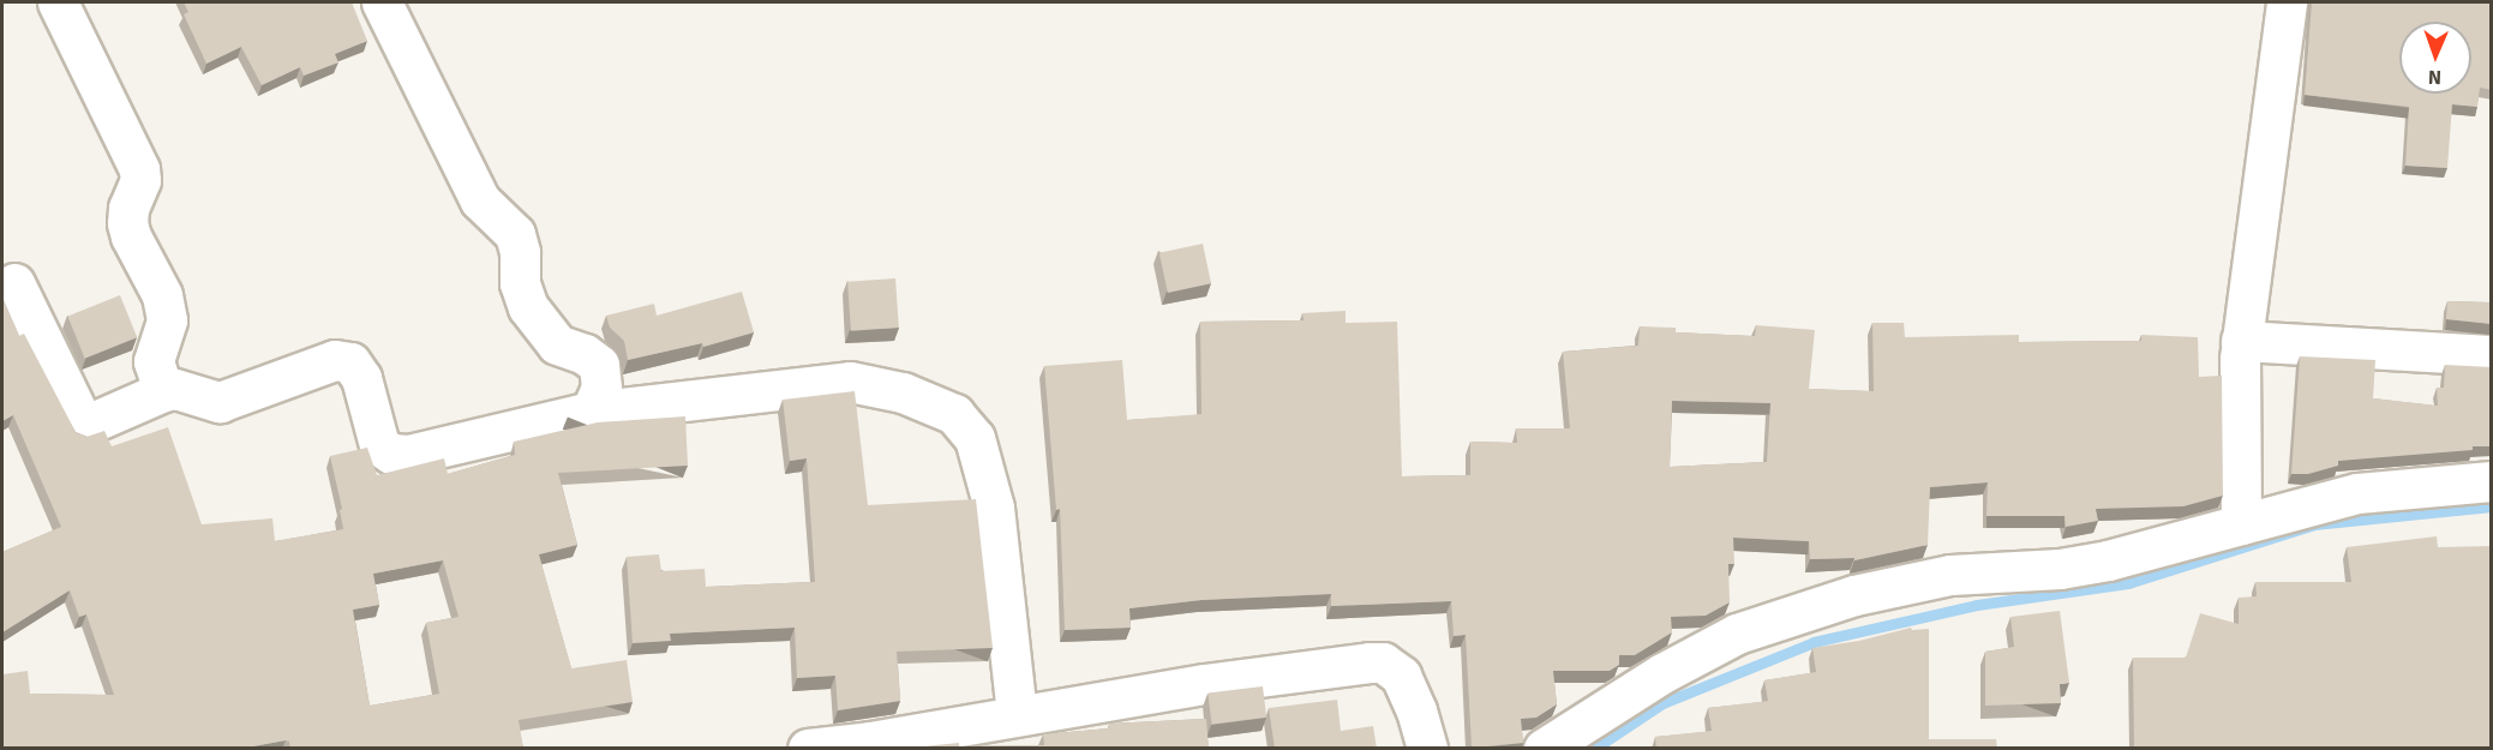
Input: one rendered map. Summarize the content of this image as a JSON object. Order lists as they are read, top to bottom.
{
  "north": "bottom"
}
